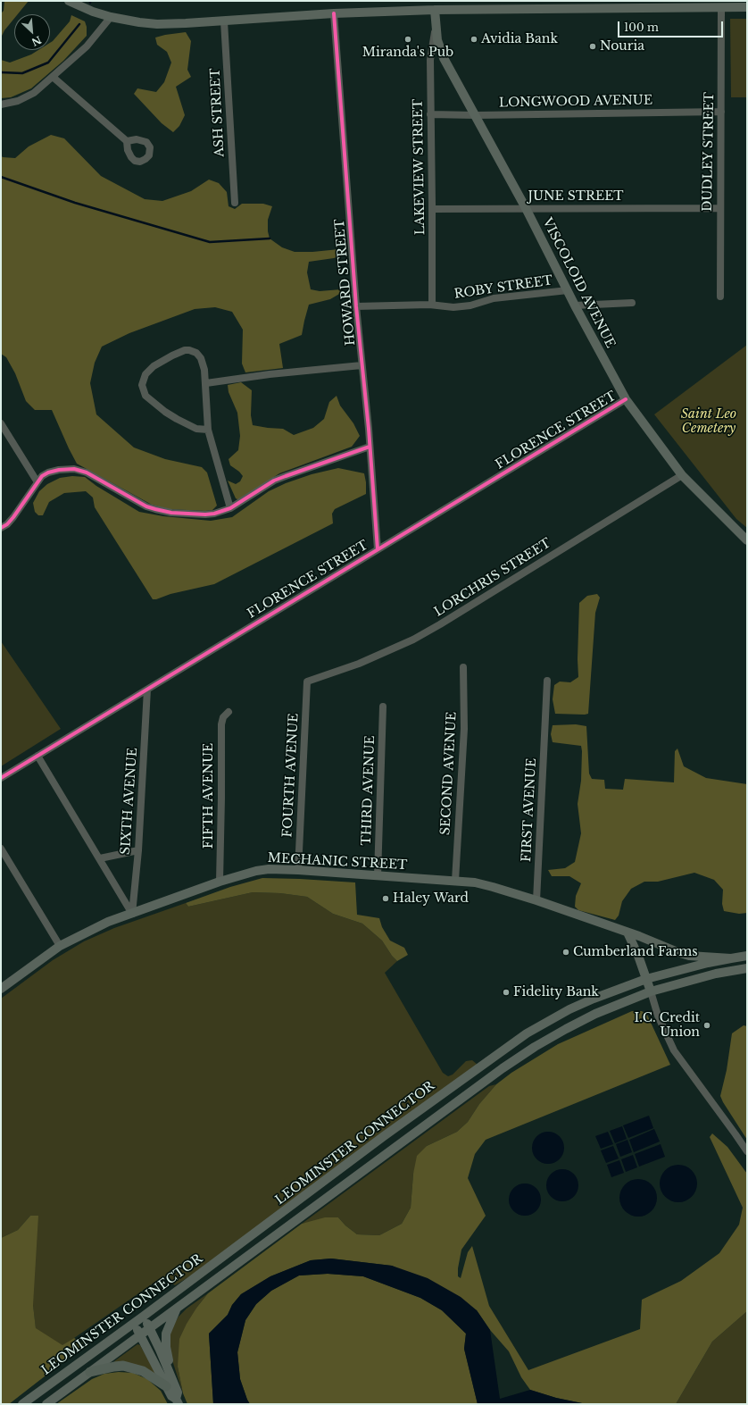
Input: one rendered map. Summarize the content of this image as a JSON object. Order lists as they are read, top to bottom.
{
  "streets": {
    "main road": ["VISCOLOID AVENUE", "MECHANIC STREET", "LEOMINSTER CONNECTOR"],
    "street": [
      "LONGWOOD AVENUE",
      "ASH STREET",
      "DUDLEY STREET",
      "LAKEVIEW STREET",
      "JUNE STREET",
      "HOWARD STREET",
      "ROBY STREET",
      "FLORENCE STREET",
      "LORCHRIS STREET",
      "SECOND AVENUE",
      "FOURTH AVENUE",
      "THIRD AVENUE",
      "FIFTH AVENUE",
      "SIXTH AVENUE",
      "FIRST AVENUE"
    ]
  },
  "crossings": [
    ["LONGWOOD AVENUE", "DUDLEY STREET"],
    ["LONGWOOD AVENUE", "LAKEVIEW STREET"],
    ["LONGWOOD AVENUE", "VISCOLOID AVENUE"],
    ["DUDLEY STREET", "JUNE STREET"],
    ["LAKEVIEW STREET", "JUNE STREET"],
    ["LAKEVIEW STREET", "VISCOLOID AVENUE"],
    ["LAKEVIEW STREET", "ROBY STREET"],
    ["JUNE STREET", "VISCOLOID AVENUE"],
    ["HOWARD STREET", "ROBY STREET"],
    ["HOWARD STREET", "FLORENCE STREET"],
    ["VISCOLOID AVENUE", "ROBY STREET"],
    ["VISCOLOID AVENUE", "FLORENCE STREET"],
    ["VISCOLOID AVENUE", "LORCHRIS STREET"],
    ["FLORENCE STREET", "SIXTH AVENUE"],
    ["LORCHRIS STREET", "FOURTH AVENUE"],
    ["SECOND AVENUE", "MECHANIC STREET"],
    ["FOURTH AVENUE", "MECHANIC STREET"],
    ["THIRD AVENUE", "MECHANIC STREET"],
    ["FIFTH AVENUE", "MECHANIC STREET"],
    ["SIXTH AVENUE", "MECHANIC STREET"],
    ["FIRST AVENUE", "MECHANIC STREET"],
    ["MECHANIC STREET", "LEOMINSTER CONNECTOR"]
  ],
  "parks": ["Saint Leo Cemetery"],
  "places": [
    "Miranda's Pub",
    "Avidia Bank",
    "Nouria",
    "Haley Ward",
    "Cumberland Farms",
    "Fidelity Bank",
    "I.C. Credit Union"
  ],
  "scale_bar": "100 m",
  "north": "bottom right"
}
